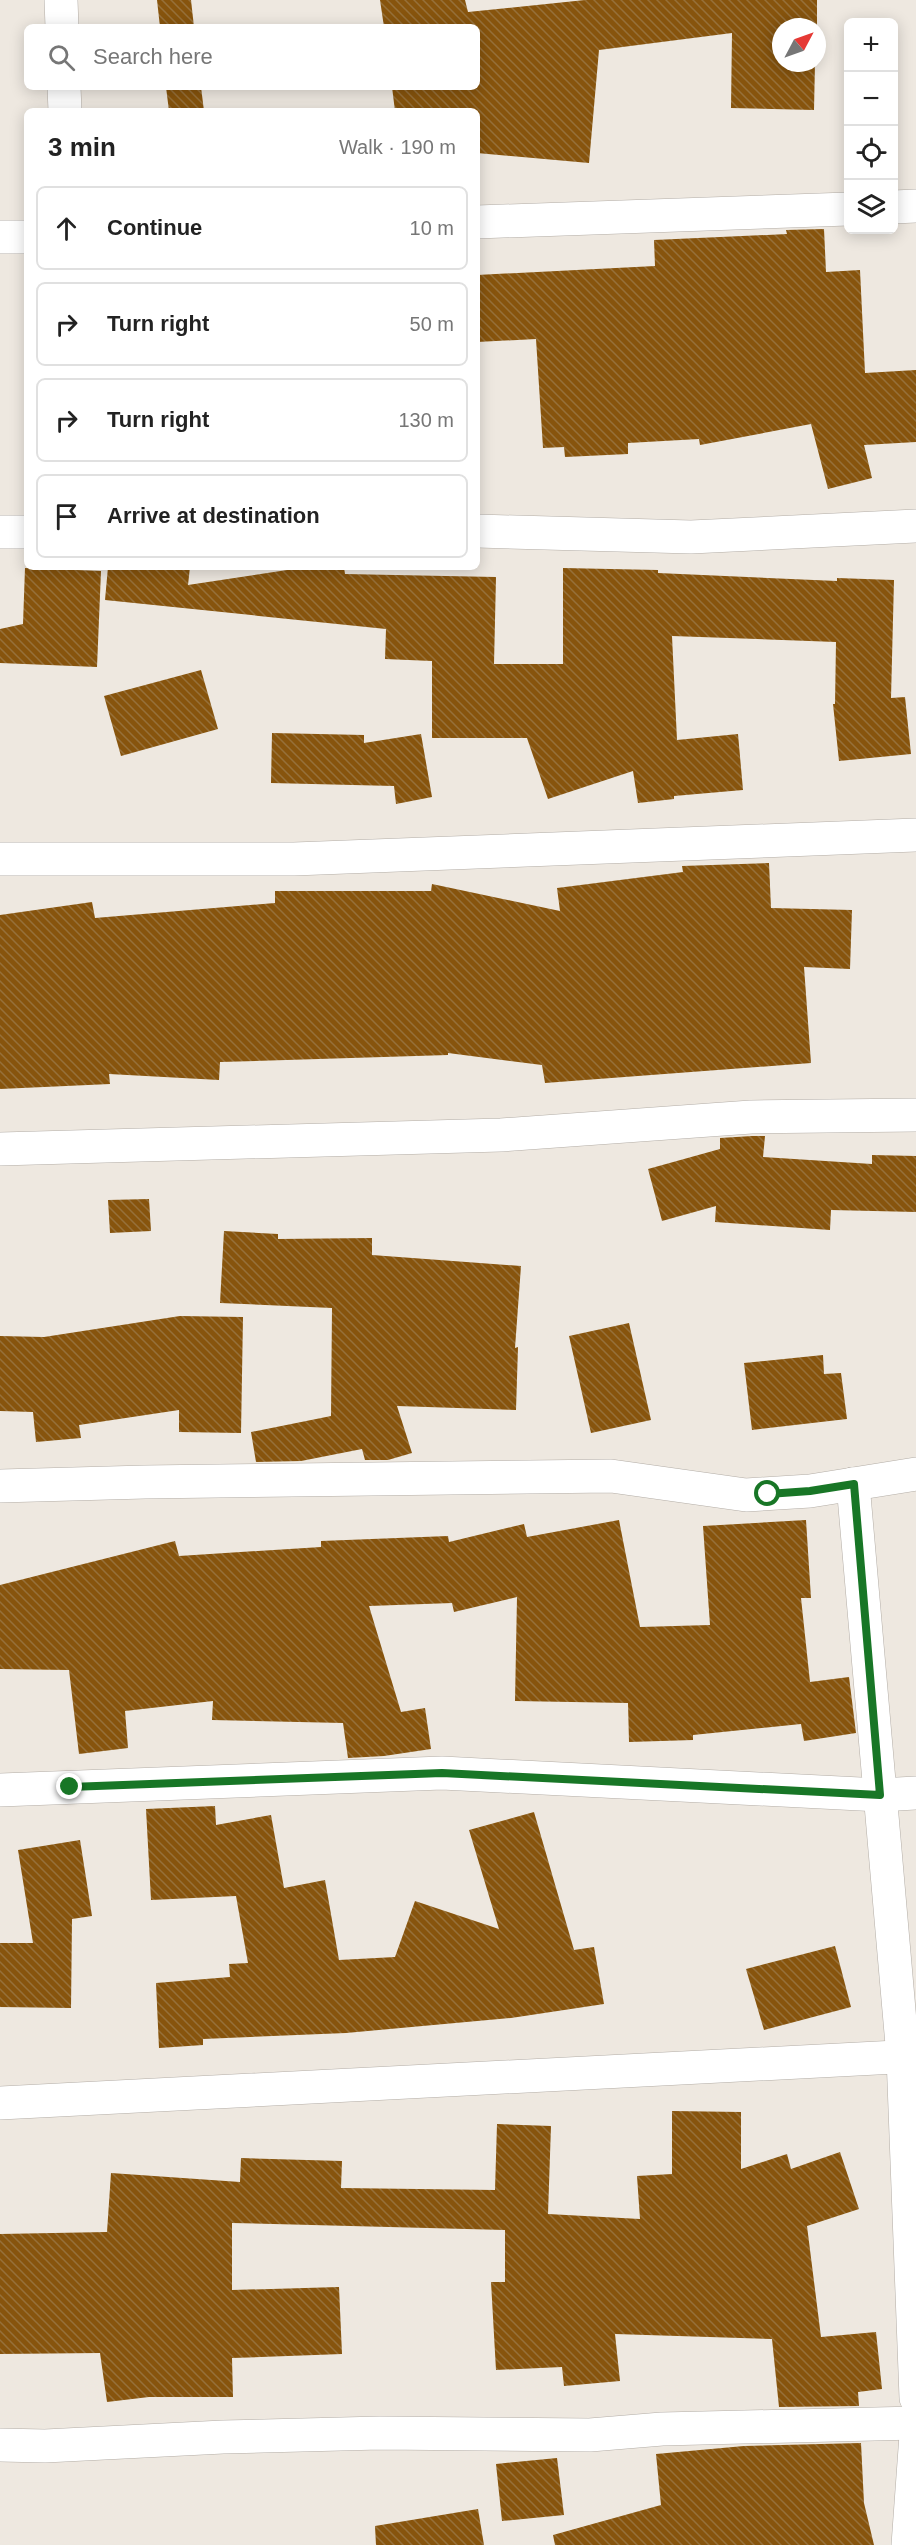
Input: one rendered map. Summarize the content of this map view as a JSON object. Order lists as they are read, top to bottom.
{
  "north": "top right",
  "page": {
    "map_buttons": ["+", "−"],
    "search": "Search here",
    "heading": ["3 min", "Walk · 190 m"],
    "list": [
      ["Continue", "10 m"],
      ["Turn right", "50 m"],
      ["Turn right", "130 m"],
      "Arrive at destination"
    ]
  }
}
